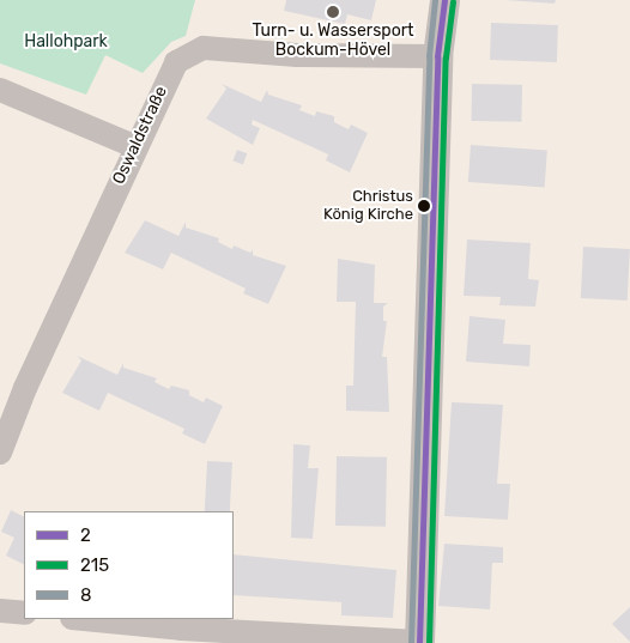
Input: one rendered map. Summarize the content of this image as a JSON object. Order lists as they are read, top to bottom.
{
  "streets": {
    "street": ["Oswaldstraße"]
  },
  "parks": ["Hallohpark"],
  "places": ["Turn- u. Wassersport Bockum-Hövel", "Christus König Kirche"],
  "lines": ["transit line 2", "transit line 8", "transit line 215"],
  "legend": ["2", "215", "8"]
}
